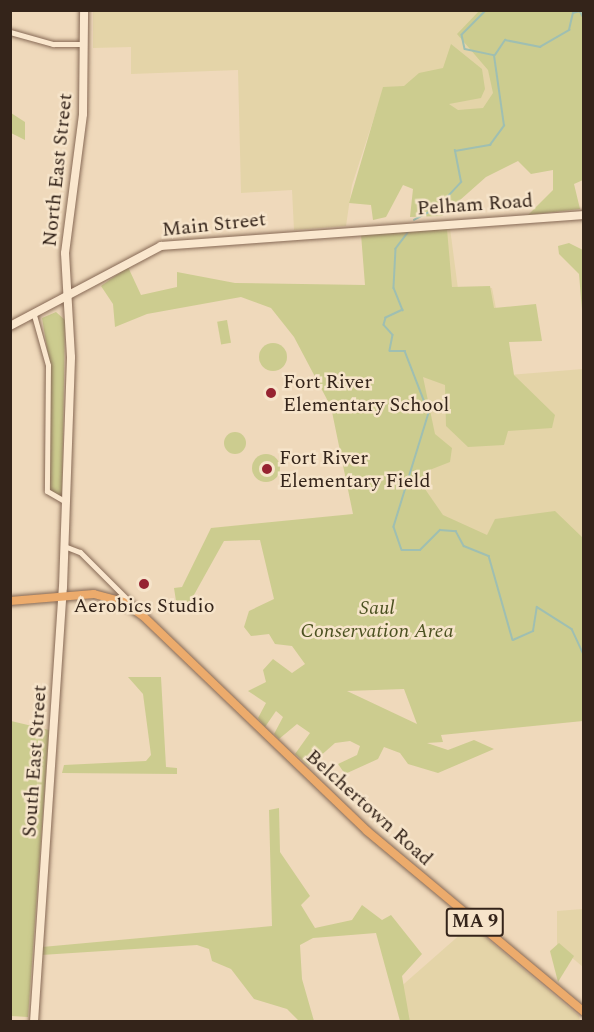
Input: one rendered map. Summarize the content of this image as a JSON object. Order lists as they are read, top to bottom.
{
  "streets": {
    "highway": ["Belchertown Road", "MA 9"],
    "main road": [
      "North East Street",
      "Pelham Road",
      "Main Street",
      "South East Street"
    ]
  },
  "crossings": [
    ["North East Street", "Main Street"],
    ["North East Street", "South East Street"],
    ["Pelham Road", "Main Street"],
    ["Main Street", "South East Street"],
    ["South East Street", "Belchertown Road"],
    ["South East Street", "MA 9"],
    ["Belchertown Road", "MA 9"]
  ],
  "parks": ["Saul Conservation Area"],
  "places": ["Fort River Elementary School", "Fort River Elementary Field", "Aerobics Studio"]
}
